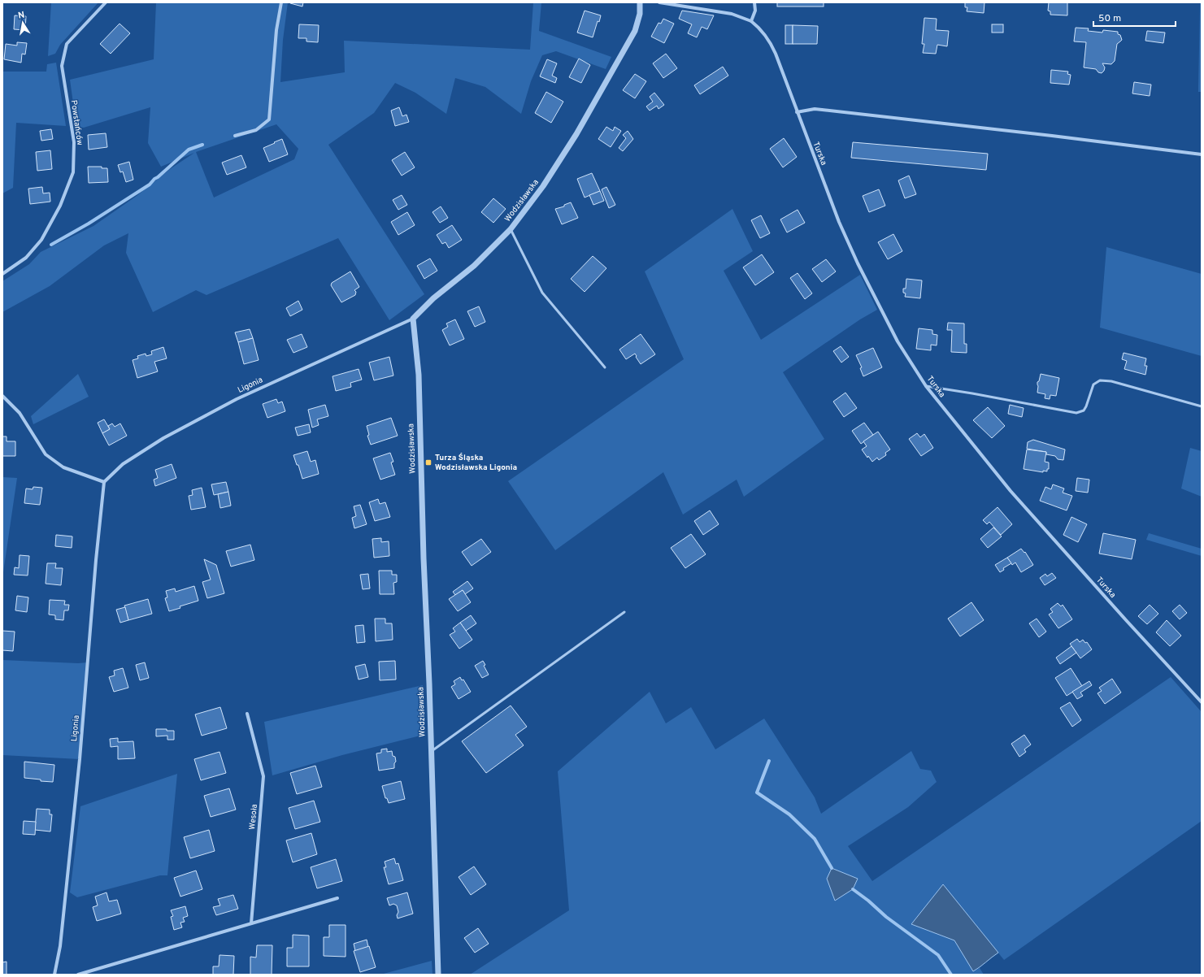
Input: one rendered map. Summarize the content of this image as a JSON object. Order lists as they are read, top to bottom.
{
  "streets": {
    "street": [
      "Powstańców",
      "Turska",
      "Wodzisławska",
      "Ligonia",
      "Wesoła"
    ]
  },
  "crossings": [
    ["Wodzisławska", "Ligonia"]
  ],
  "places": {
    "transit": ["Turza Śląska Wodzisławska Ligonia"]
  },
  "scale_bar": "50 m",
  "north": "top"
}
